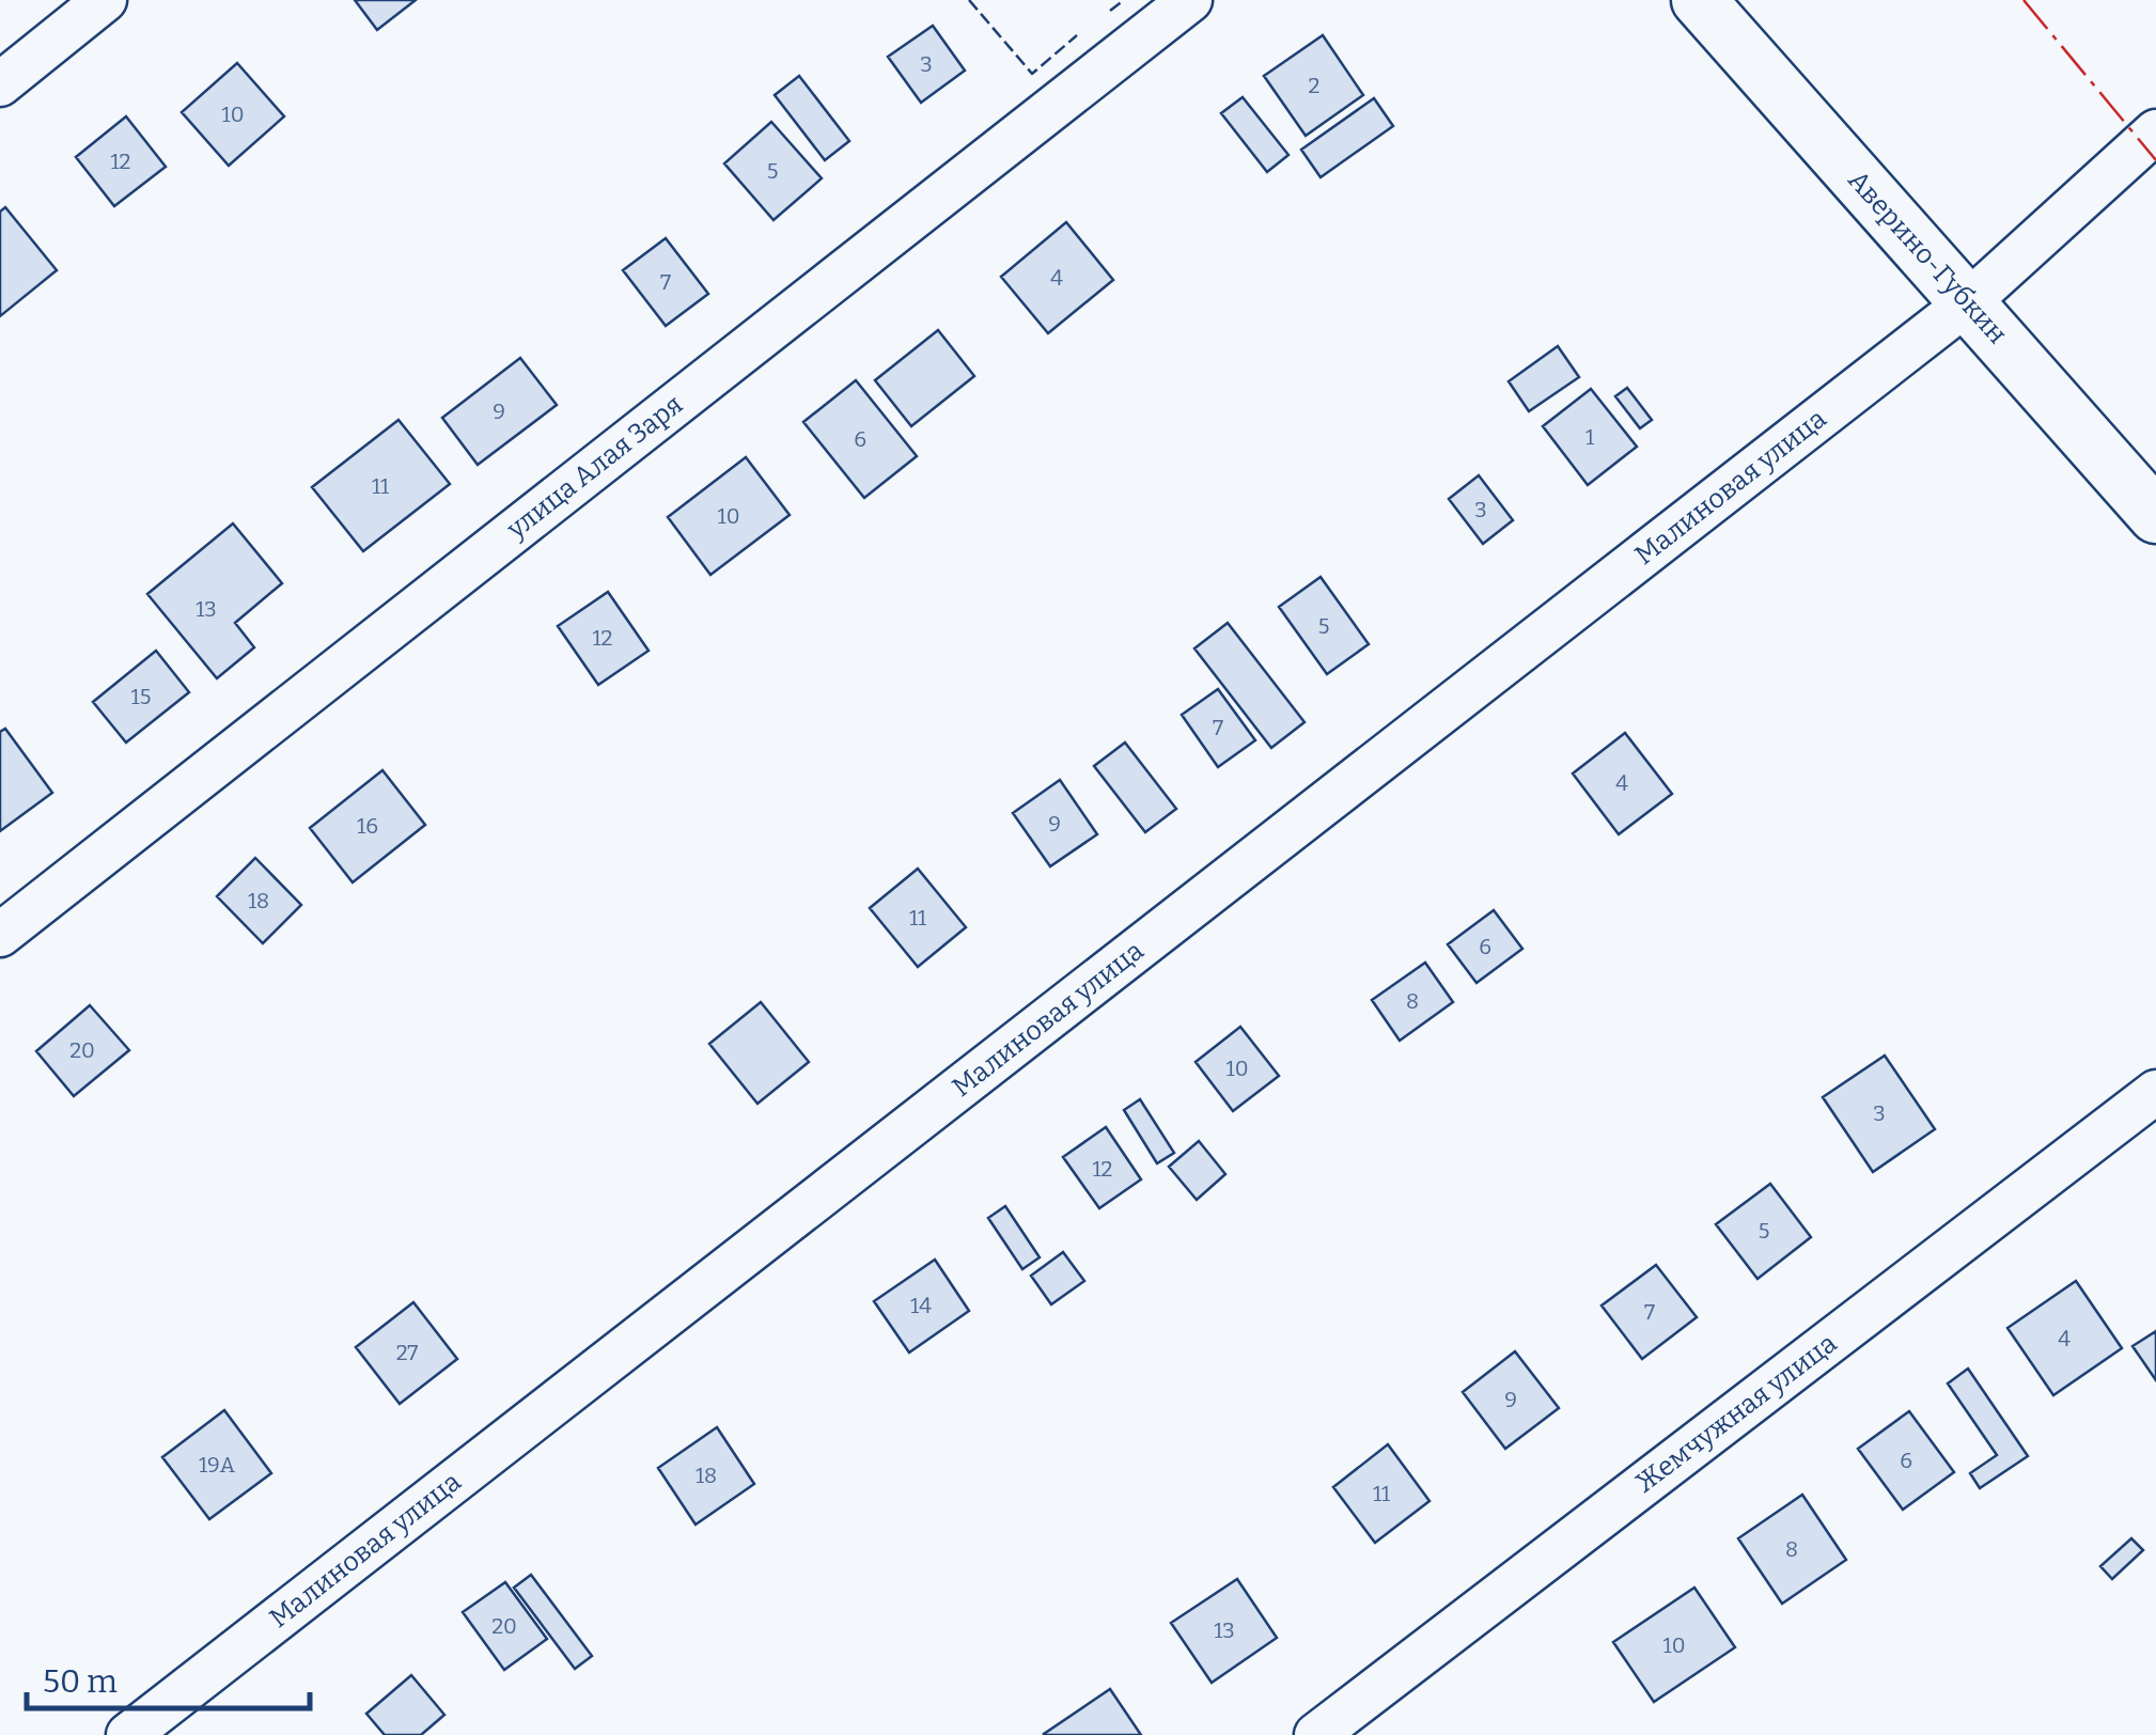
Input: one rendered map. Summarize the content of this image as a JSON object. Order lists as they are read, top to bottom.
{
  "streets": {
    "main road": ["Аверино-Губкин"],
    "street": ["улица Алая Заря", "Малиновая улица", "Жемчужная улица"]
  },
  "crossings": [
    ["Аверино-Губкин", "Малиновая улица"]
  ],
  "house_numbers": [
    "3",
    "2",
    "10",
    "12",
    "5",
    "4",
    "7",
    "9",
    "1",
    "6",
    "11",
    "3",
    "10",
    "13",
    "5",
    "12",
    "15",
    "7",
    "4",
    "9",
    "16",
    "18",
    "11",
    "6",
    "8",
    "20",
    "10",
    "3",
    "12",
    "5",
    "14",
    "7",
    "4",
    "27",
    "9",
    "6",
    "19А",
    "18",
    "11",
    "8",
    "20",
    "13",
    "10"
  ],
  "scale_bar": "50 m"
}
